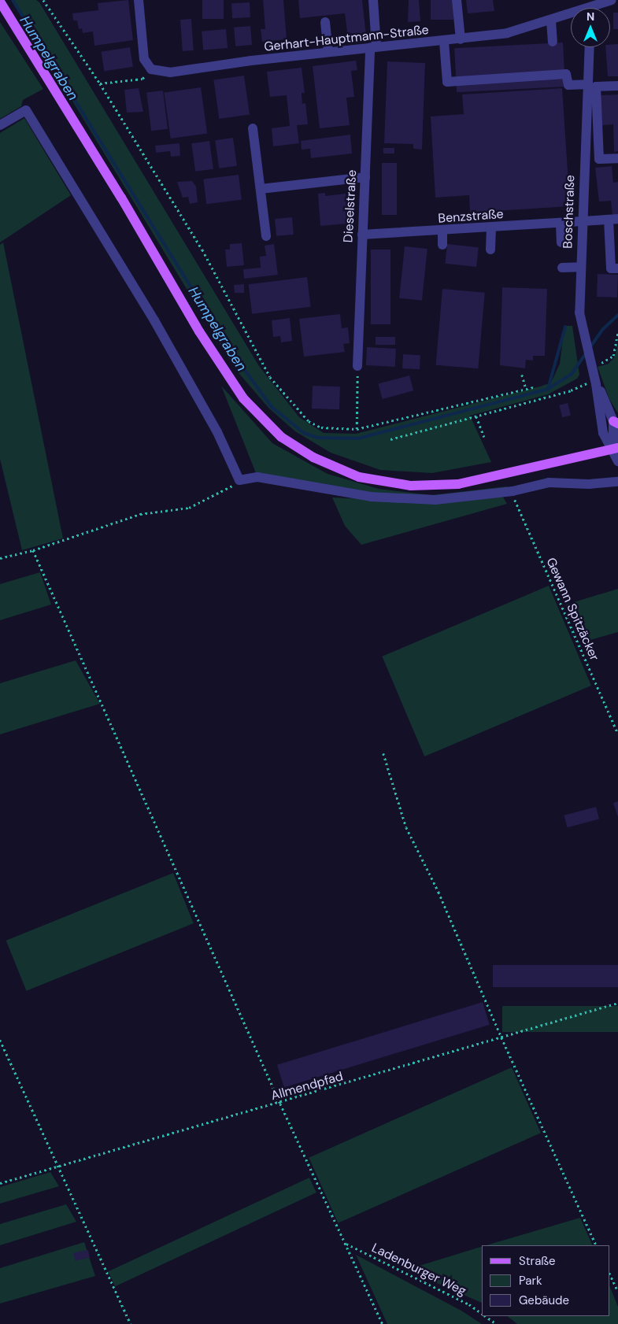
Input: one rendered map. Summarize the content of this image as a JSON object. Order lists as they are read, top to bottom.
{
  "streets": {
    "street": [
      "Gerhart-Hauptmann-Straße",
      "Dieselstraße",
      "Boschstraße",
      "Benzstraße"
    ],
    "path": ["Gewann Spitzäcker", "Allmendpfad", "Ladenburger Weg"]
  },
  "crossings": [
    ["Gerhart-Hauptmann-Straße", "Dieselstraße"],
    ["Dieselstraße", "Benzstraße"],
    ["Boschstraße", "Benzstraße"]
  ],
  "water": ["Humpelgraben"],
  "legend": ["Straße", "Park", "Gebäude"],
  "north": "top"
}
